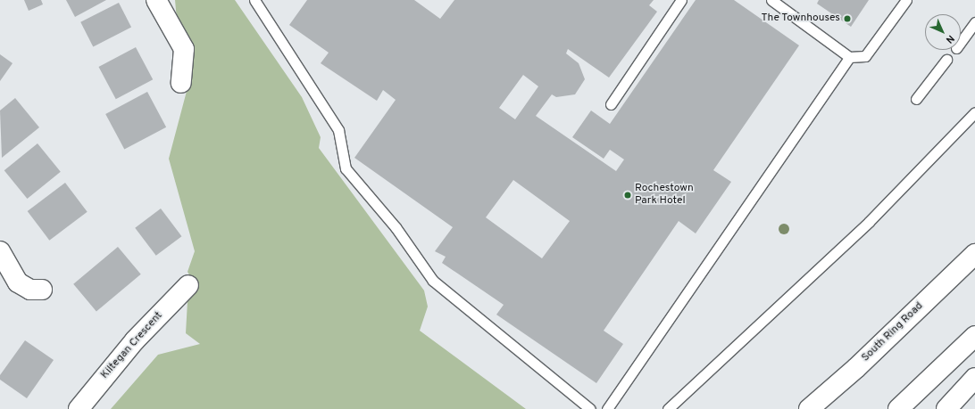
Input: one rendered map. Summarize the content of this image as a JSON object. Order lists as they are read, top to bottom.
{
  "streets": {
    "main road": ["South Ring Road", "Kiltegan Crescent"]
  },
  "places": ["The Townhouses", "Rochestown Park Hotel"],
  "north": "bottom right"
}
